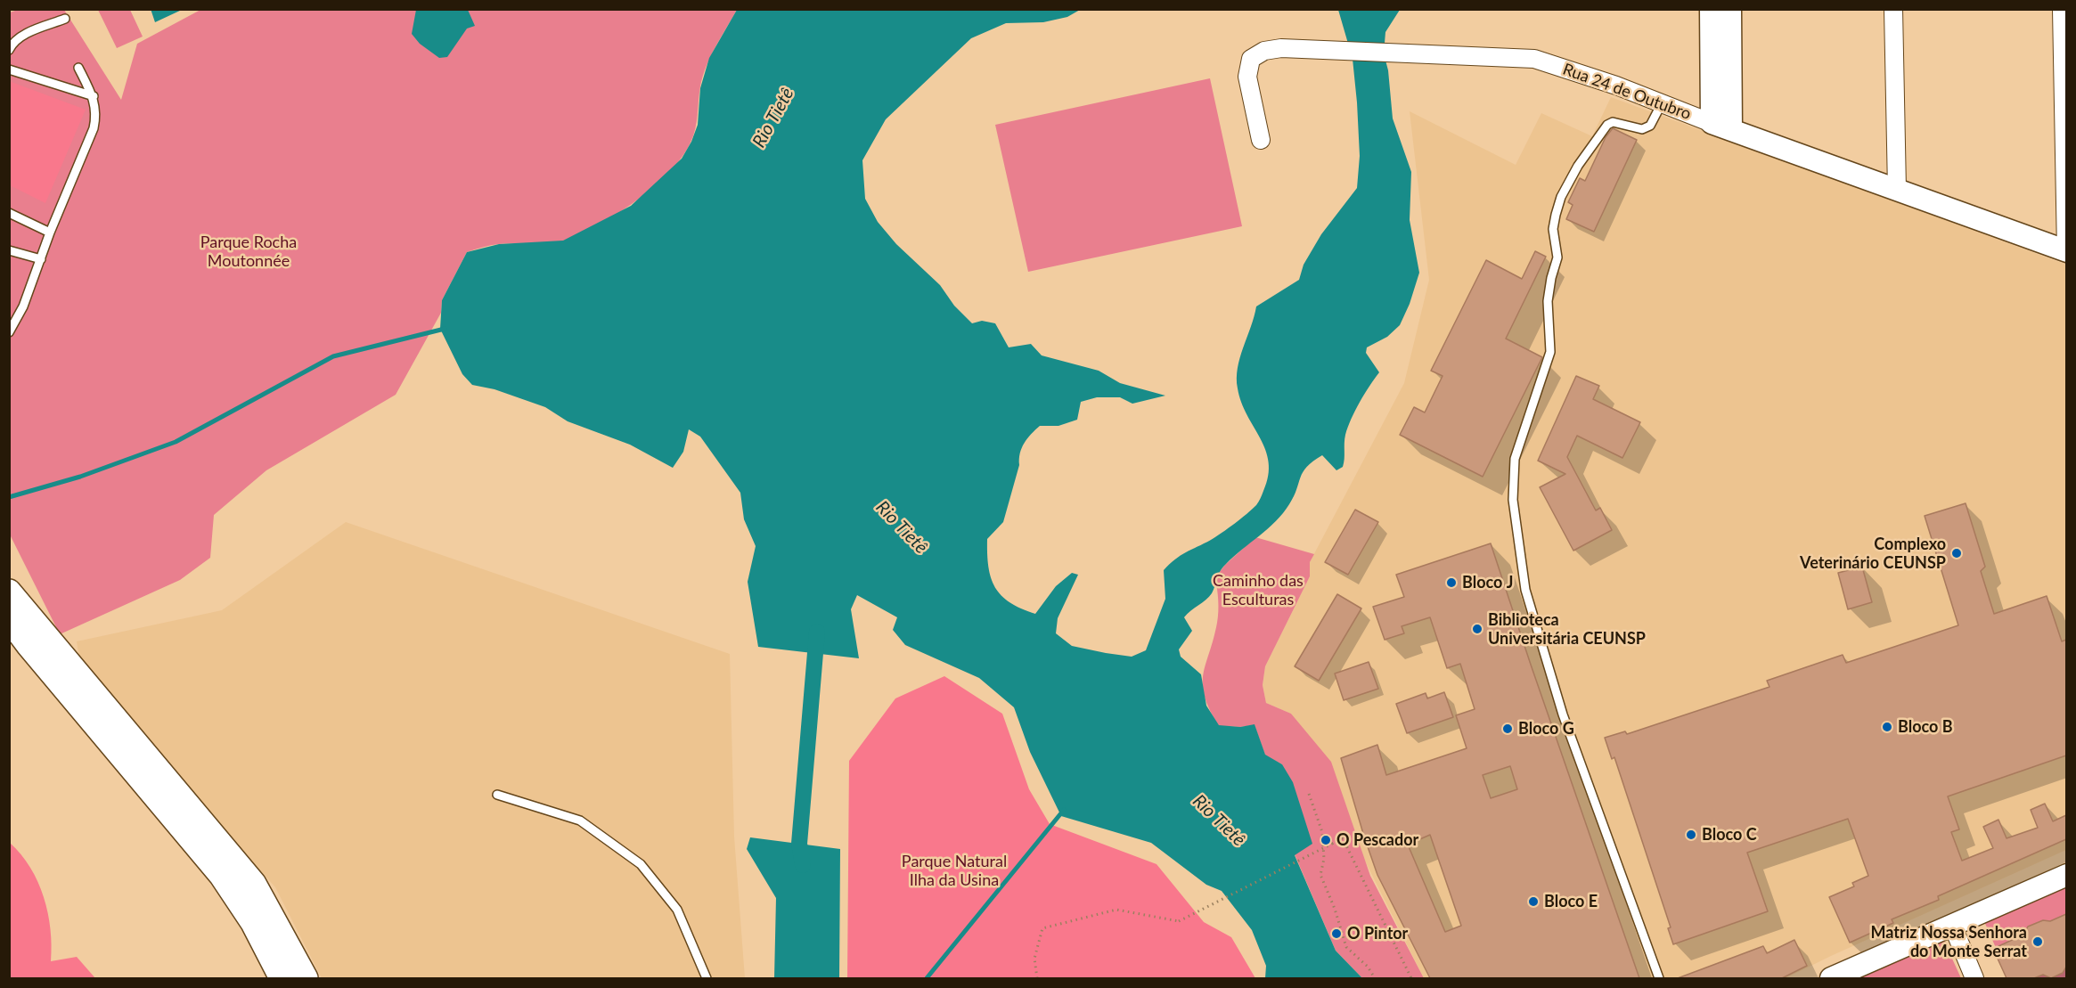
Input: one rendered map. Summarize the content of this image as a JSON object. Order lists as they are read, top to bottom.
{
  "streets": {
    "street": ["Rua 24 de Outubro"]
  },
  "water": ["Rio Tietê"],
  "parks": ["Parque Rocha Moutonnée", "Caminho das Esculturas", "Parque Natural Ilha da Usina"],
  "places": [
    "Complexo Veterinário CEUNSP",
    "Bloco J",
    "Biblioteca Universitária CEUNSP",
    "Bloco B",
    "Bloco G",
    "Bloco C",
    "O Pescador",
    "Bloco E",
    "O Pintor",
    "Matriz Nossa Senhora do Monte Serrat"
  ]
}
